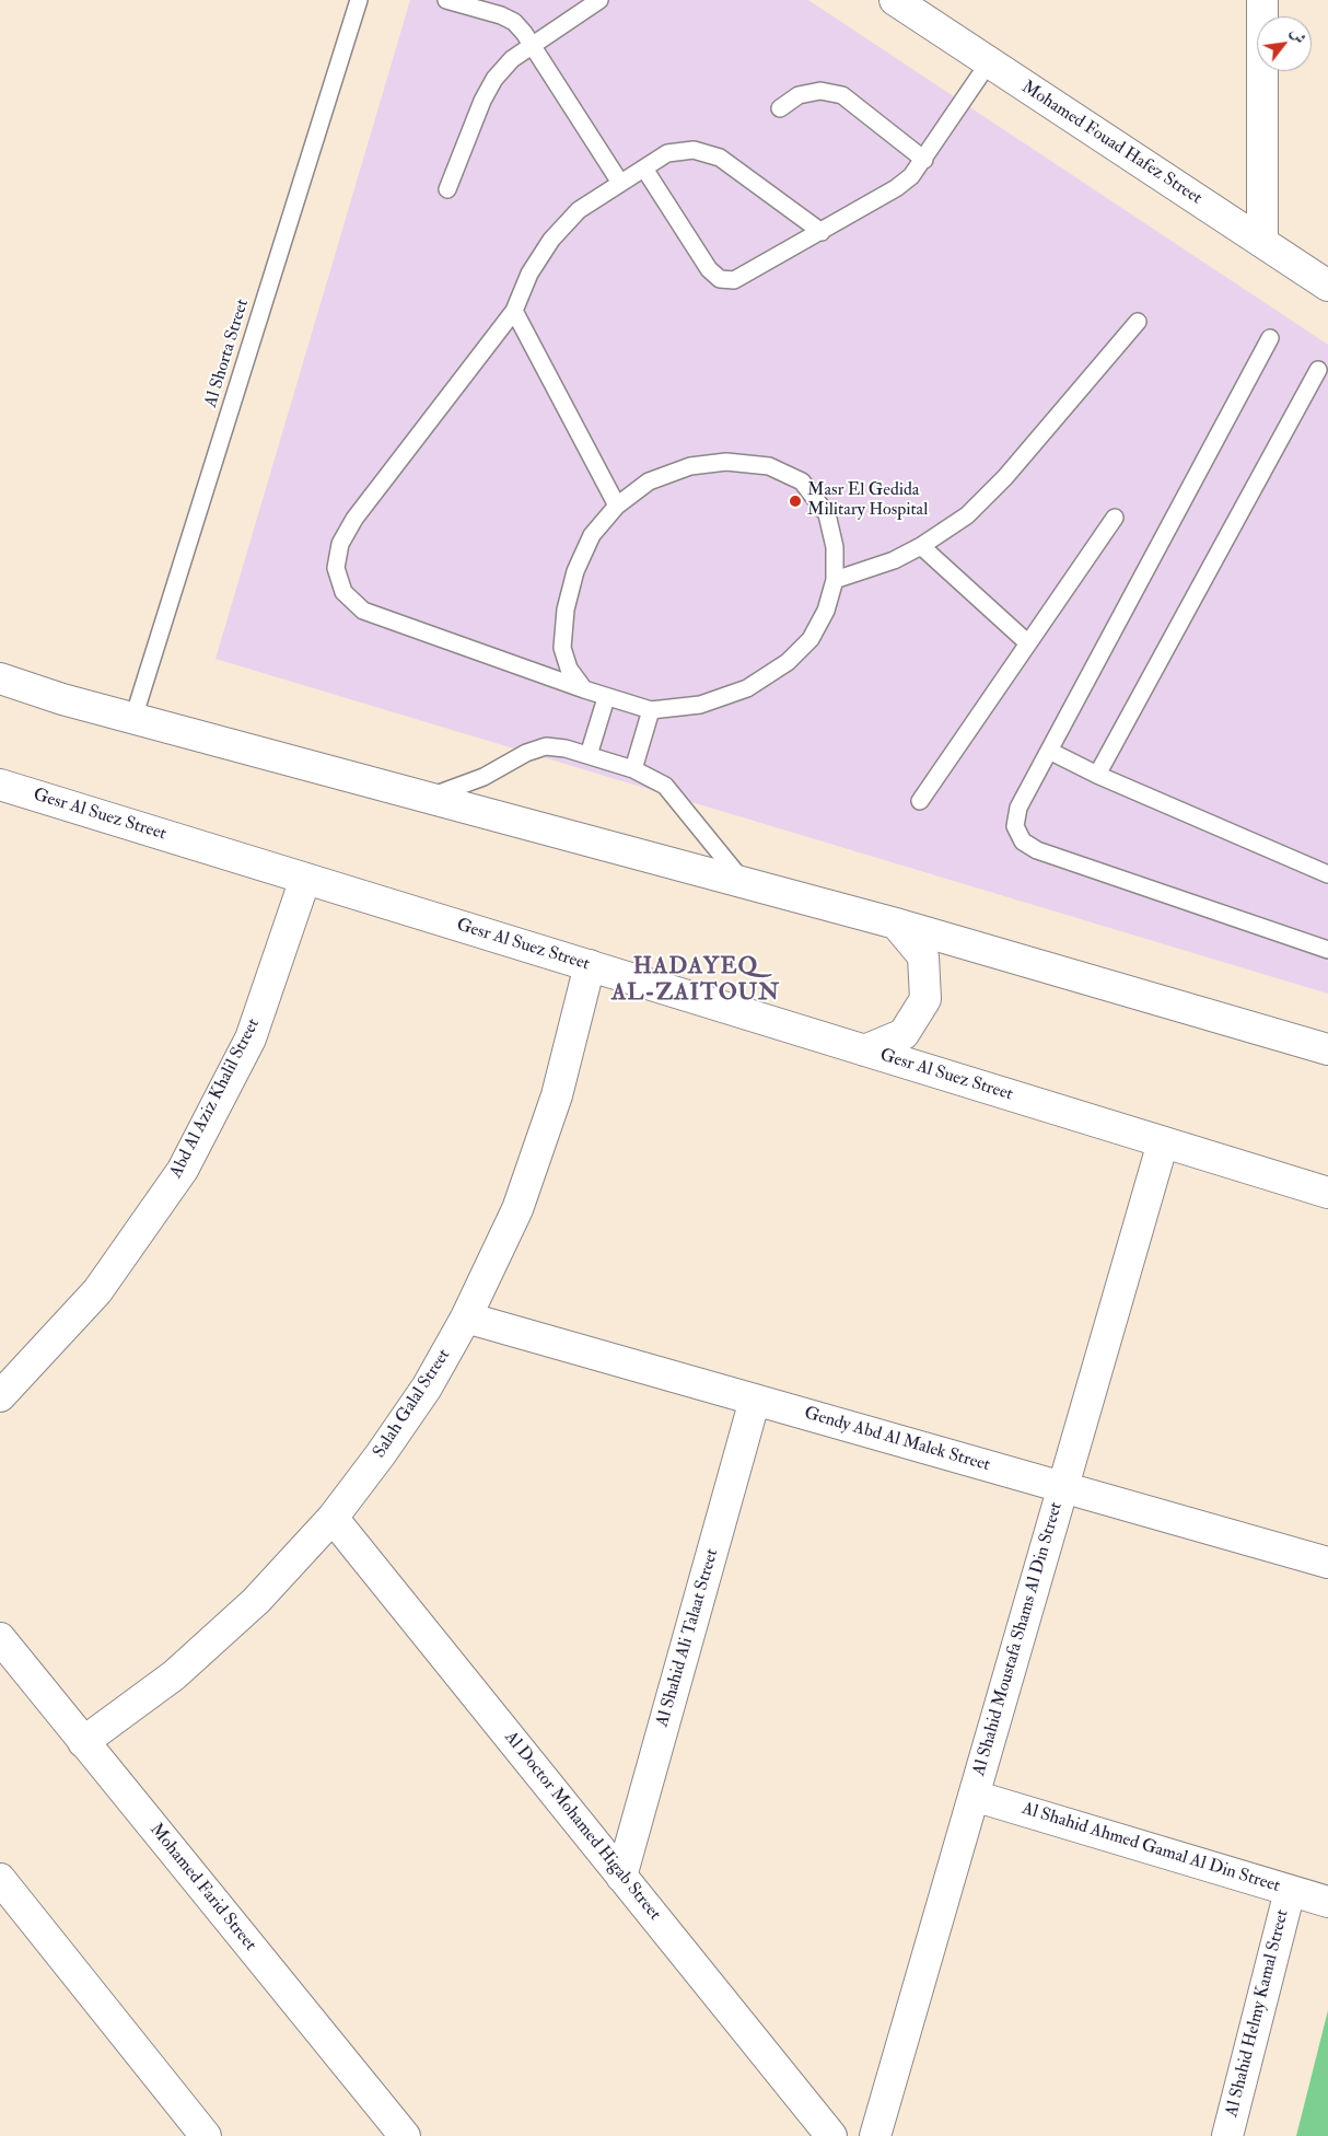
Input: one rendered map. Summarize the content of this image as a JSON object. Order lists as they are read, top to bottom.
{
  "streets": {
    "street": [
      "Mohamed Fouad Hafez Street",
      "Gesr Al Suez Street",
      "Abd Al Aziz Khalil Street",
      "Salah Galal Street",
      "Gendy Abd Al Malek Street",
      "Al Shahid Ali Talaat Street",
      "Al Shahid Moustafa Shams Al Din Street",
      "Al Doctor Mohamed Higab Street",
      "Al Shahid Ahmed Gamal Al Din Street",
      "Mohamed Farid Street",
      "Al Shahid Helmy Kamal Street"
    ],
    "lane": ["Al Shorta Street"]
  },
  "crossings": [
    ["Gesr Al Suez Street", "Abd Al Aziz Khalil Street"],
    ["Gesr Al Suez Street", "Salah Galal Street"],
    ["Gesr Al Suez Street", "Al Shahid Moustafa Shams Al Din Street"],
    ["Salah Galal Street", "Gendy Abd Al Malek Street"],
    ["Salah Galal Street", "Al Doctor Mohamed Higab Street"],
    ["Salah Galal Street", "Mohamed Farid Street"],
    ["Gendy Abd Al Malek Street", "Al Shahid Ali Talaat Street"],
    ["Gendy Abd Al Malek Street", "Al Shahid Moustafa Shams Al Din Street"],
    ["Al Shahid Ali Talaat Street", "Al Doctor Mohamed Higab Street"],
    ["Al Shahid Moustafa Shams Al Din Street", "Al Shahid Ahmed Gamal Al Din Street"],
    ["Al Shahid Ahmed Gamal Al Din Street", "Al Shahid Helmy Kamal Street"]
  ],
  "districts": ["HADAYEQ AL-ZAITOUN"],
  "places": ["Masr El Gedida Military Hospital"],
  "north": "top right"
}
